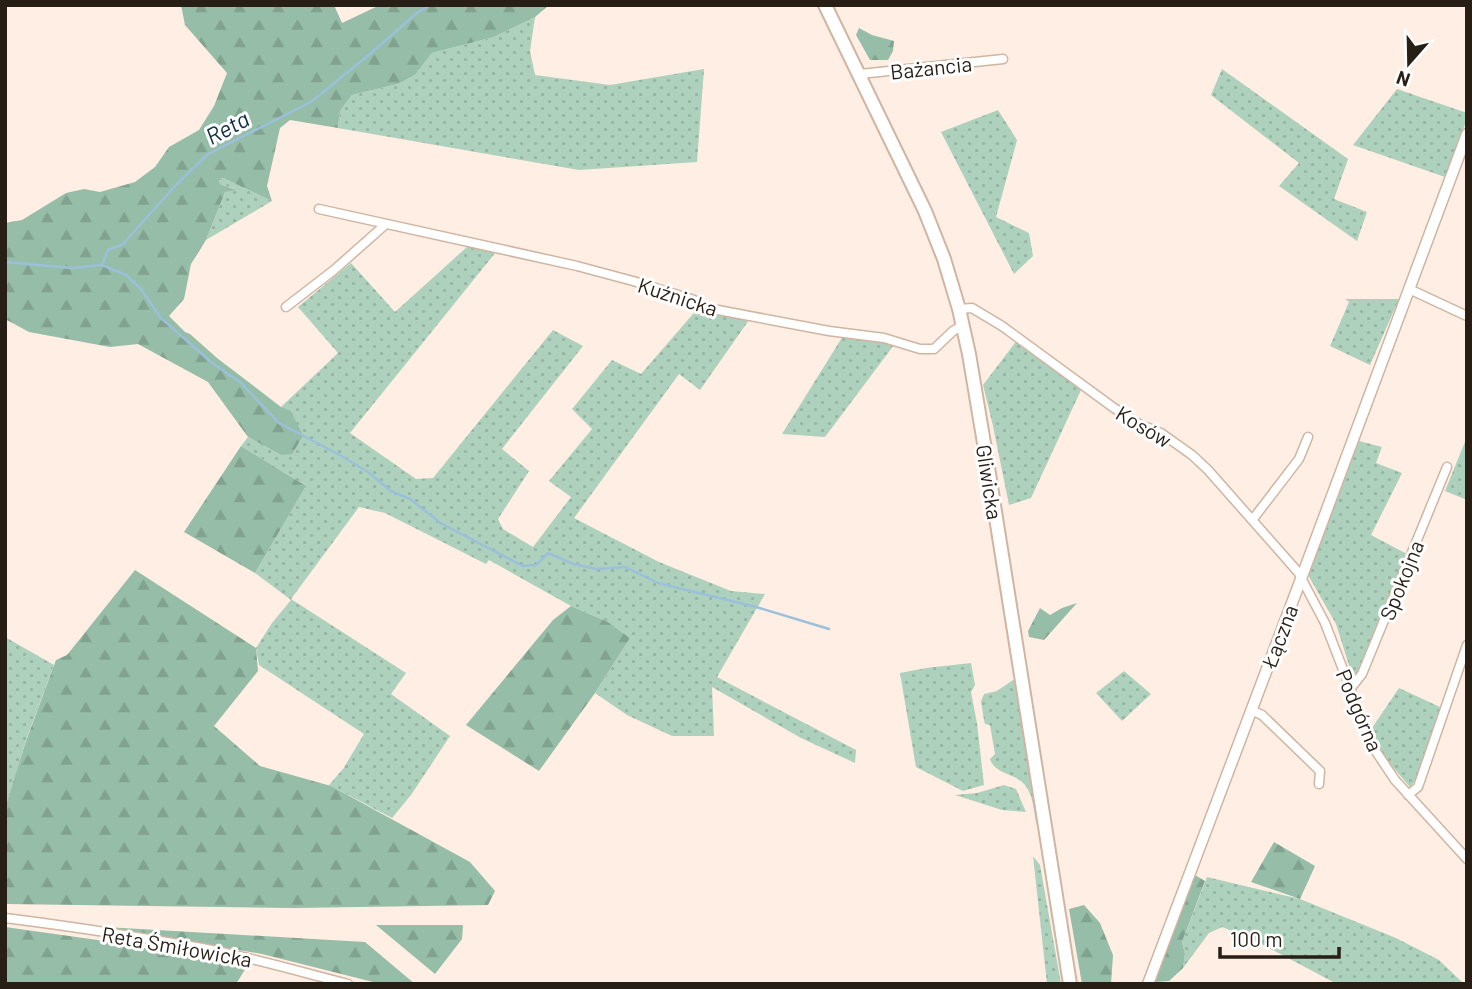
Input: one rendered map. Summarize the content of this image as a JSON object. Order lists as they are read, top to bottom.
{
  "streets": {
    "main road": ["Gliwicka"],
    "street": [
      "Bażancia",
      "Kuźnicka",
      "Kosów",
      "Spokojna",
      "Łączna",
      "Podgórna",
      "Reta Śmiłowicka"
    ]
  },
  "crossings": [
    ["Bażancia", "Gliwicka"],
    ["Kuźnicka", "Gliwicka"],
    ["Kosów", "Gliwicka"],
    ["Kosów", "Łączna"],
    ["Kosów", "Podgórna"],
    ["Spokojna", "Podgórna"],
    ["Łączna", "Podgórna"]
  ],
  "water": ["Reta"],
  "scale_bar": "100 m",
  "north": "bottom"
}
